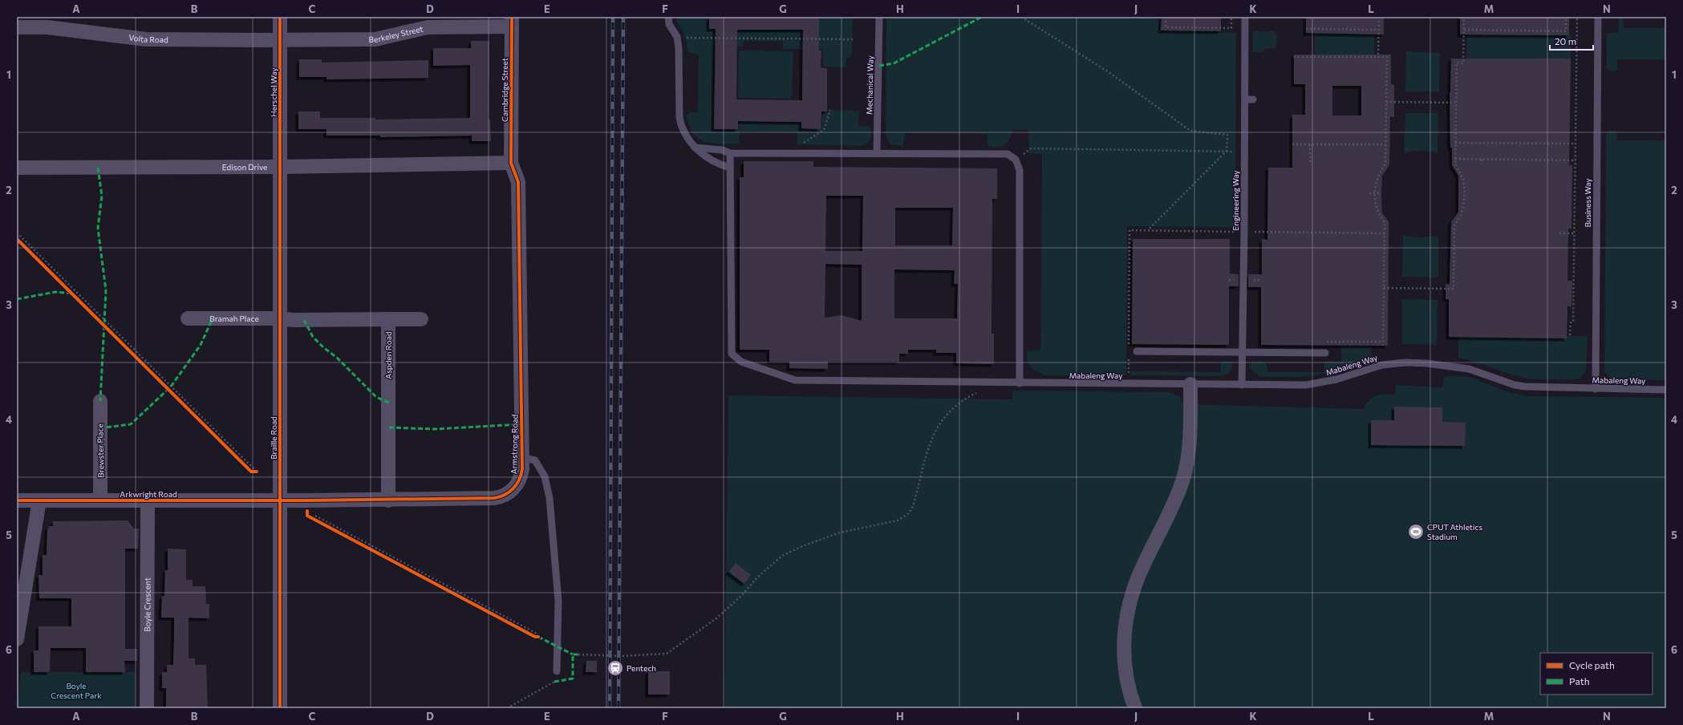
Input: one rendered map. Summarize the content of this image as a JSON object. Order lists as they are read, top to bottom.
{
  "streets": {
    "street": [
      "Berkeley Street",
      "Volta Road",
      "Cambridge Street",
      "Herschel Way",
      "Edison Drive",
      "Bramah Place",
      "Aspden Road",
      "Braille Road",
      "Armstrong Road",
      "Brewster Place",
      "Arkwright Road",
      "Boyle Crescent"
    ],
    "lane": [
      "Mechanical Way",
      "Engineering Way",
      "Business Way",
      "Mabaleng Way"
    ]
  },
  "crossings": [
    ["Berkeley Street", "Volta Road"],
    ["Berkeley Street", "Cambridge Street"],
    ["Berkeley Street", "Herschel Way"],
    ["Volta Road", "Herschel Way"],
    ["Cambridge Street", "Edison Drive"],
    ["Cambridge Street", "Armstrong Road"],
    ["Herschel Way", "Edison Drive"],
    ["Herschel Way", "Braille Road"],
    ["Edison Drive", "Braille Road"],
    ["Edison Drive", "Armstrong Road"],
    ["Engineering Way", "Mabaleng Way"],
    ["Business Way", "Mabaleng Way"],
    ["Bramah Place", "Braille Road"],
    ["Aspden Road", "Armstrong Road"],
    ["Braille Road", "Armstrong Road"],
    ["Braille Road", "Arkwright Road"],
    ["Armstrong Road", "Arkwright Road"],
    ["Brewster Place", "Arkwright Road"],
    ["Arkwright Road", "Boyle Crescent"]
  ],
  "parks": ["Boyle Crescent Park"],
  "places": {
    "sports": ["CPUT Athletics Stadium"],
    "station": ["Pentech"]
  },
  "legend": ["Cycle path", "Path"],
  "scale_bar": "20 m",
  "grid": {
    "columns": [
      "A",
      "B",
      "C",
      "D",
      "E",
      "F",
      "G",
      "H",
      "I",
      "J",
      "K",
      "L",
      "M",
      "N"
    ],
    "rows": [
      "1",
      "2",
      "3",
      "4",
      "5",
      "6"
    ]
  }
}
